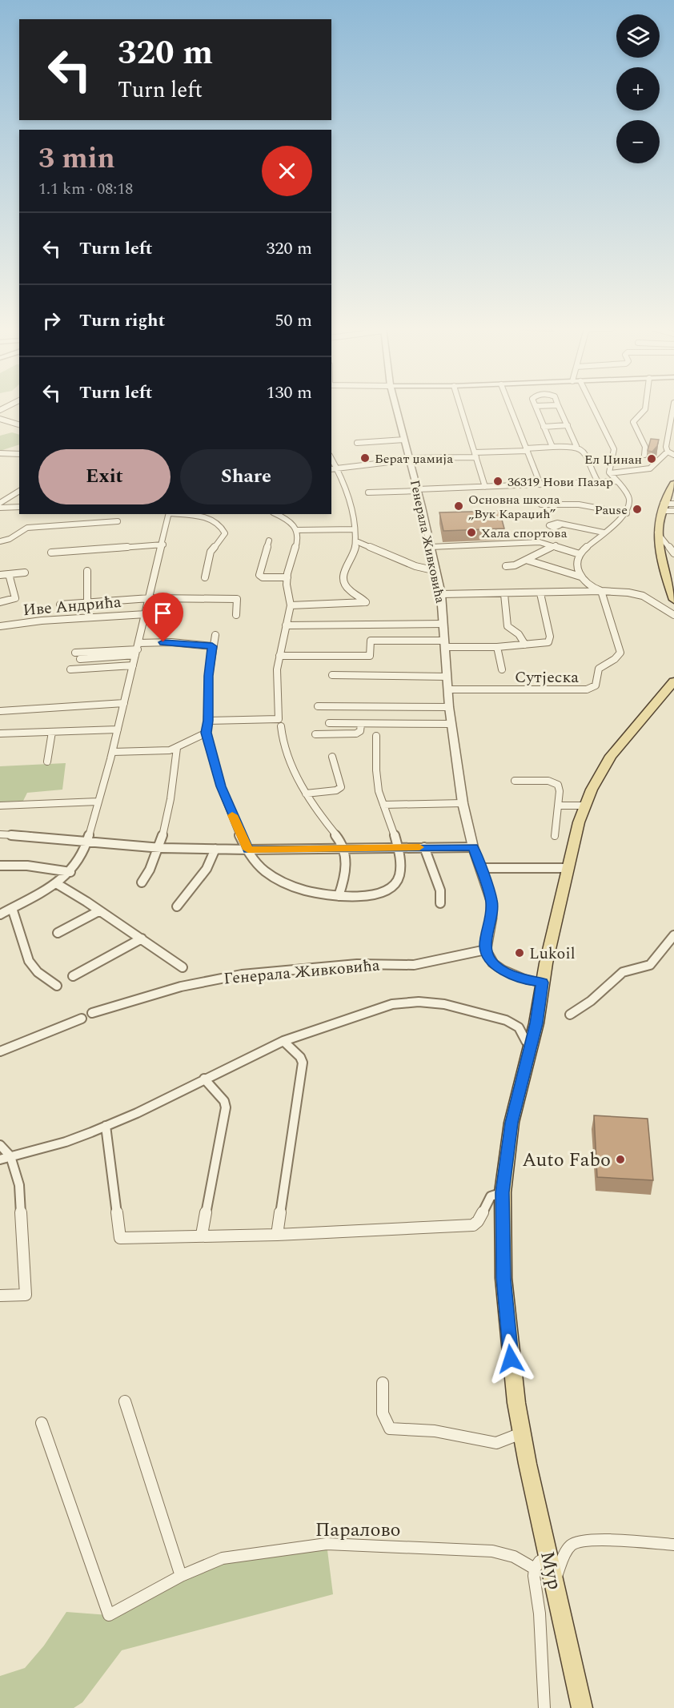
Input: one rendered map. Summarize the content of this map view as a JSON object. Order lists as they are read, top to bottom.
{
  "streets": {
    "main road": ["Мур"],
    "street": [
      "Генерала Живковића",
      "Иве Андрића",
      "Сутјеска",
      "Паралово"
    ]
  },
  "crossings": [
    ["Генерала Живковића", "Сутјеска"],
    ["Паралово", "Мур"]
  ],
  "places": [
    "Берат џамија",
    "Ел Џинан",
    "36319 Нови Пазар",
    "Основна школа „Вук Караџић”",
    "Pause",
    "Хала спортова",
    "Lukoil",
    "Auto Fabo"
  ],
  "page": {
    "map_buttons": ["+", "−"],
    "turn": ["320 m", "Turn left"],
    "heading": ["3 min", "1.1 km · 08:18"],
    "list": [
      {
        "name": "Turn left",
        "value": "320 m"
      },
      {
        "name": "Turn right",
        "value": "50 m"
      },
      {
        "name": "Turn left",
        "value": "130 m"
      }
    ],
    "buttons": ["Exit", "Share"]
  }
}
